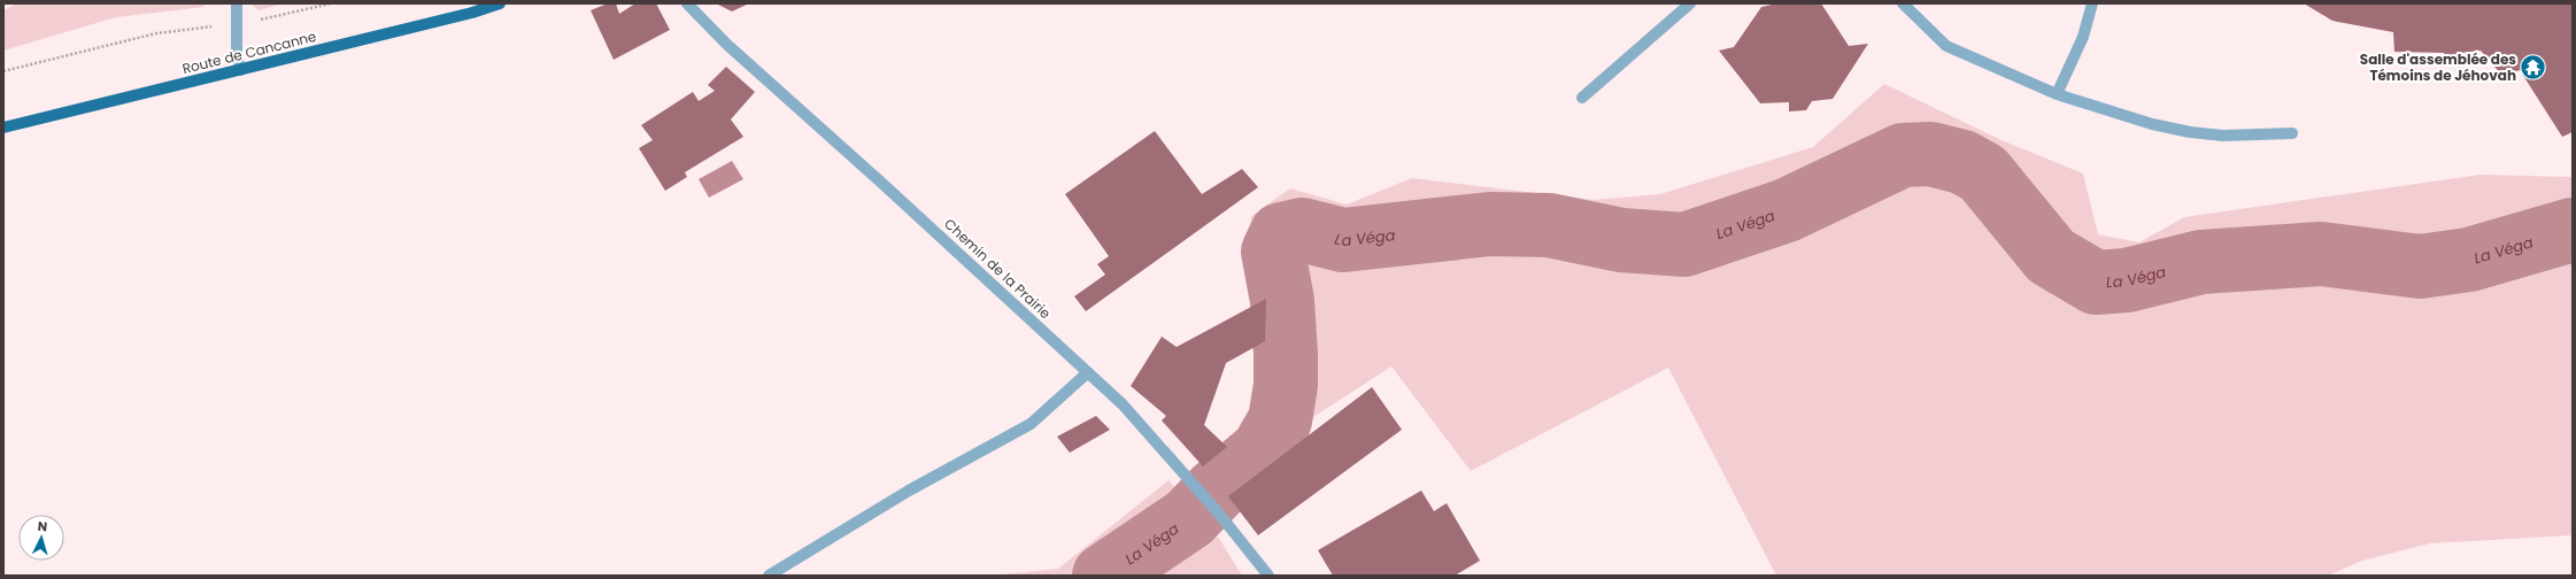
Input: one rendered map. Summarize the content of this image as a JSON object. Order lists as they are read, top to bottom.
{
  "streets": {
    "main road": ["Route de Cancanne"],
    "street": ["Chemin de la Prairie"]
  },
  "water": ["La Véga"],
  "places": {
    "temple": ["Salle d'assemblée des Témoins de Jéhovah"]
  },
  "north": "top"
}
